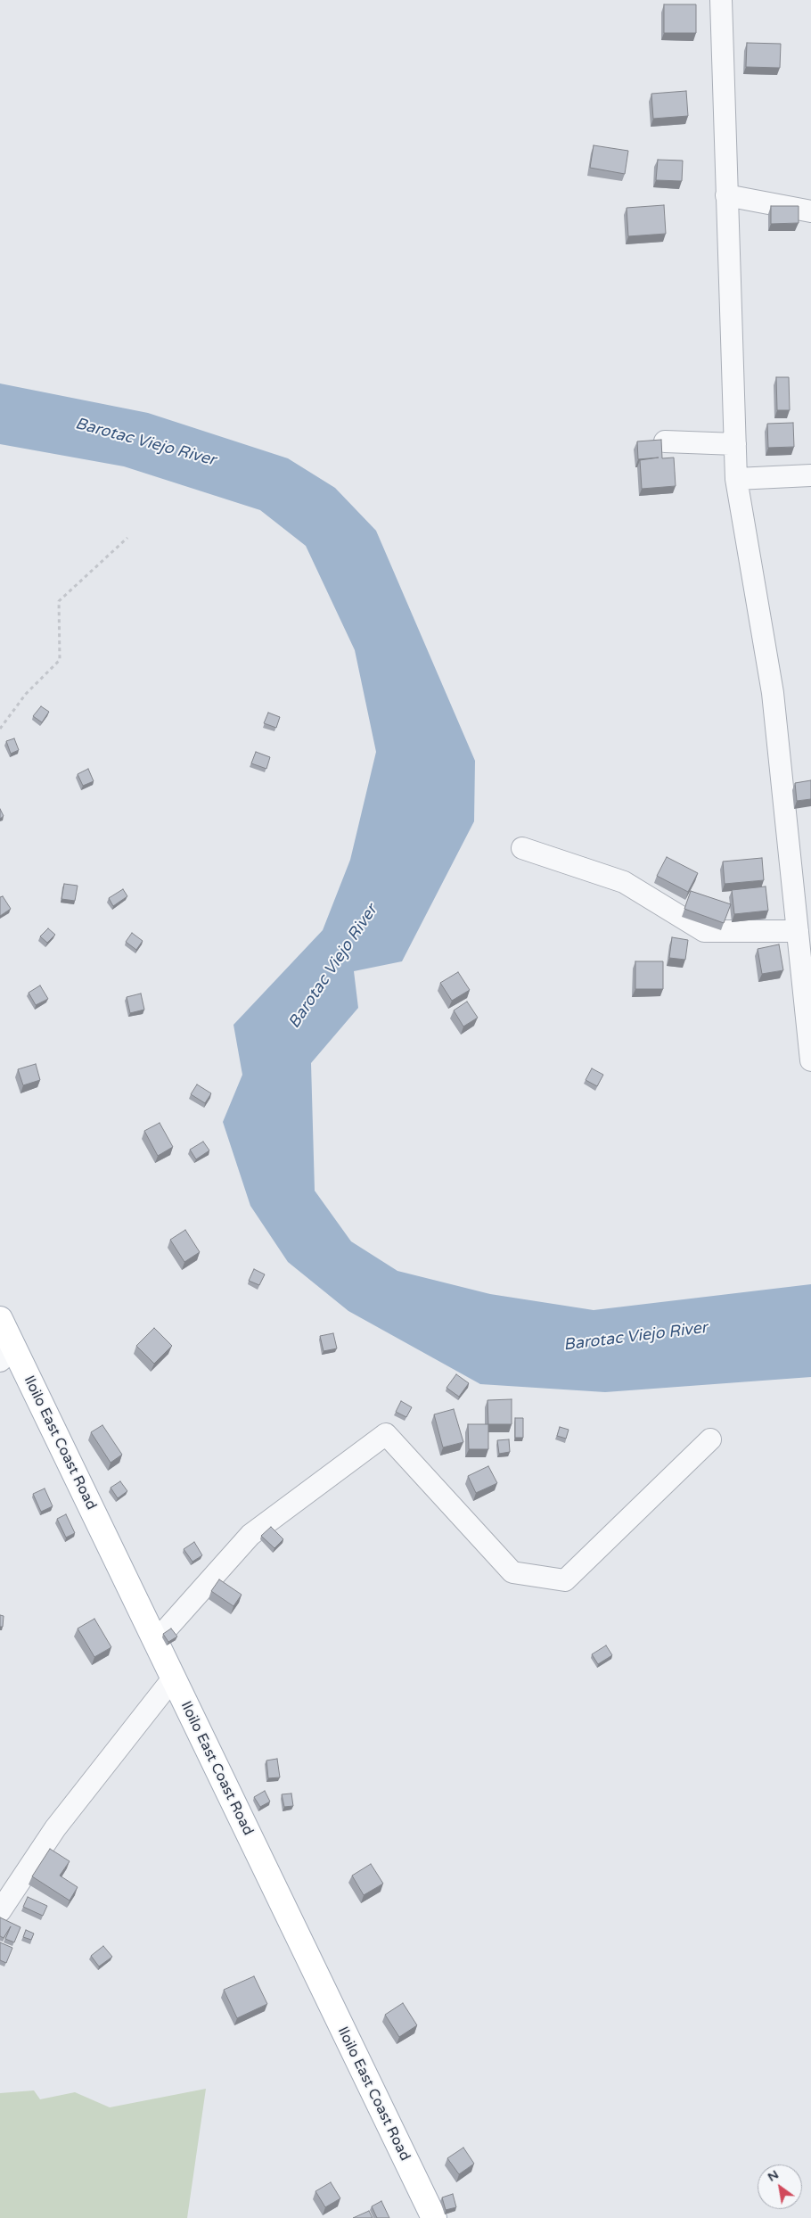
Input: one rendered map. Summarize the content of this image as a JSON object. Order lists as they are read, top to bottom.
{
  "streets": {
    "main road": ["Iloilo East Coast Road"]
  },
  "water": ["Barotac Viejo River"],
  "north": "top left"
}
